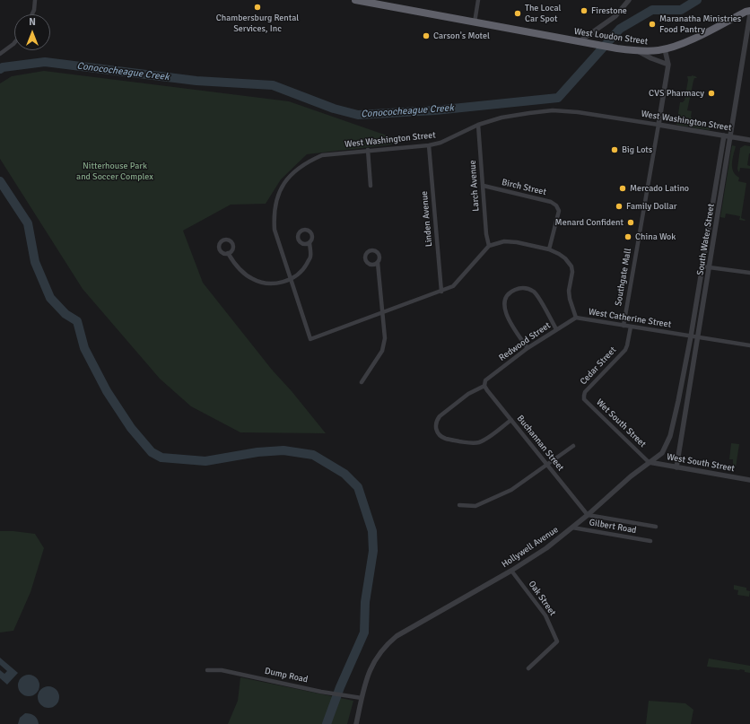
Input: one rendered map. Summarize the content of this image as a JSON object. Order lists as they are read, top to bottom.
{
  "streets": {
    "highway": ["West Loudon Street"],
    "street": [
      "West Washington Street",
      "Larch Avenue",
      "Birch Street",
      "Linden Avenue",
      "South Water Street",
      "Southgate Mall",
      "West Catherine Street",
      "Redwood Street",
      "Cedar Street",
      "Wet South Street",
      "Buchannan Street",
      "West South Street",
      "Gilbert Road",
      "Hollywell Avenue",
      "Oak Street",
      "Dump Road"
    ]
  },
  "crossings": [
    ["West Washington Street", "Larch Avenue"],
    ["West Washington Street", "Linden Avenue"],
    ["West Washington Street", "South Water Street"],
    ["West Washington Street", "Southgate Mall"],
    ["Larch Avenue", "Birch Street"],
    ["Larch Avenue", "West Catherine Street"],
    ["Birch Street", "West Catherine Street"],
    ["South Water Street", "West Catherine Street"],
    ["South Water Street", "West South Street"],
    ["South Water Street", "Hollywell Avenue"],
    ["Southgate Mall", "West Catherine Street"],
    ["West Catherine Street", "Redwood Street"],
    ["West Catherine Street", "Cedar Street"],
    ["West Catherine Street", "Hollywell Avenue"],
    ["Redwood Street", "Buchannan Street"],
    ["Cedar Street", "Wet South Street"],
    ["Wet South Street", "West South Street"],
    ["Wet South Street", "Hollywell Avenue"],
    ["Buchannan Street", "Hollywell Avenue"],
    ["West South Street", "Hollywell Avenue"],
    ["Gilbert Road", "Hollywell Avenue"],
    ["Hollywell Avenue", "Oak Street"],
    ["Hollywell Avenue", "Dump Road"]
  ],
  "water": ["Conococheague Creek"],
  "parks": ["Nitterhouse Park and Soccer Complex"],
  "places": [
    "Chambersburg Rental Services, Inc",
    "Firestone",
    "The Local Car Spot",
    "Maranatha Ministries Food Pantry",
    "Carson's Motel",
    "CVS Pharmacy",
    "Big Lots",
    "Mercado Latino",
    "Family Dollar",
    "Menard Confident",
    "China Wok"
  ],
  "north": "top"
}
